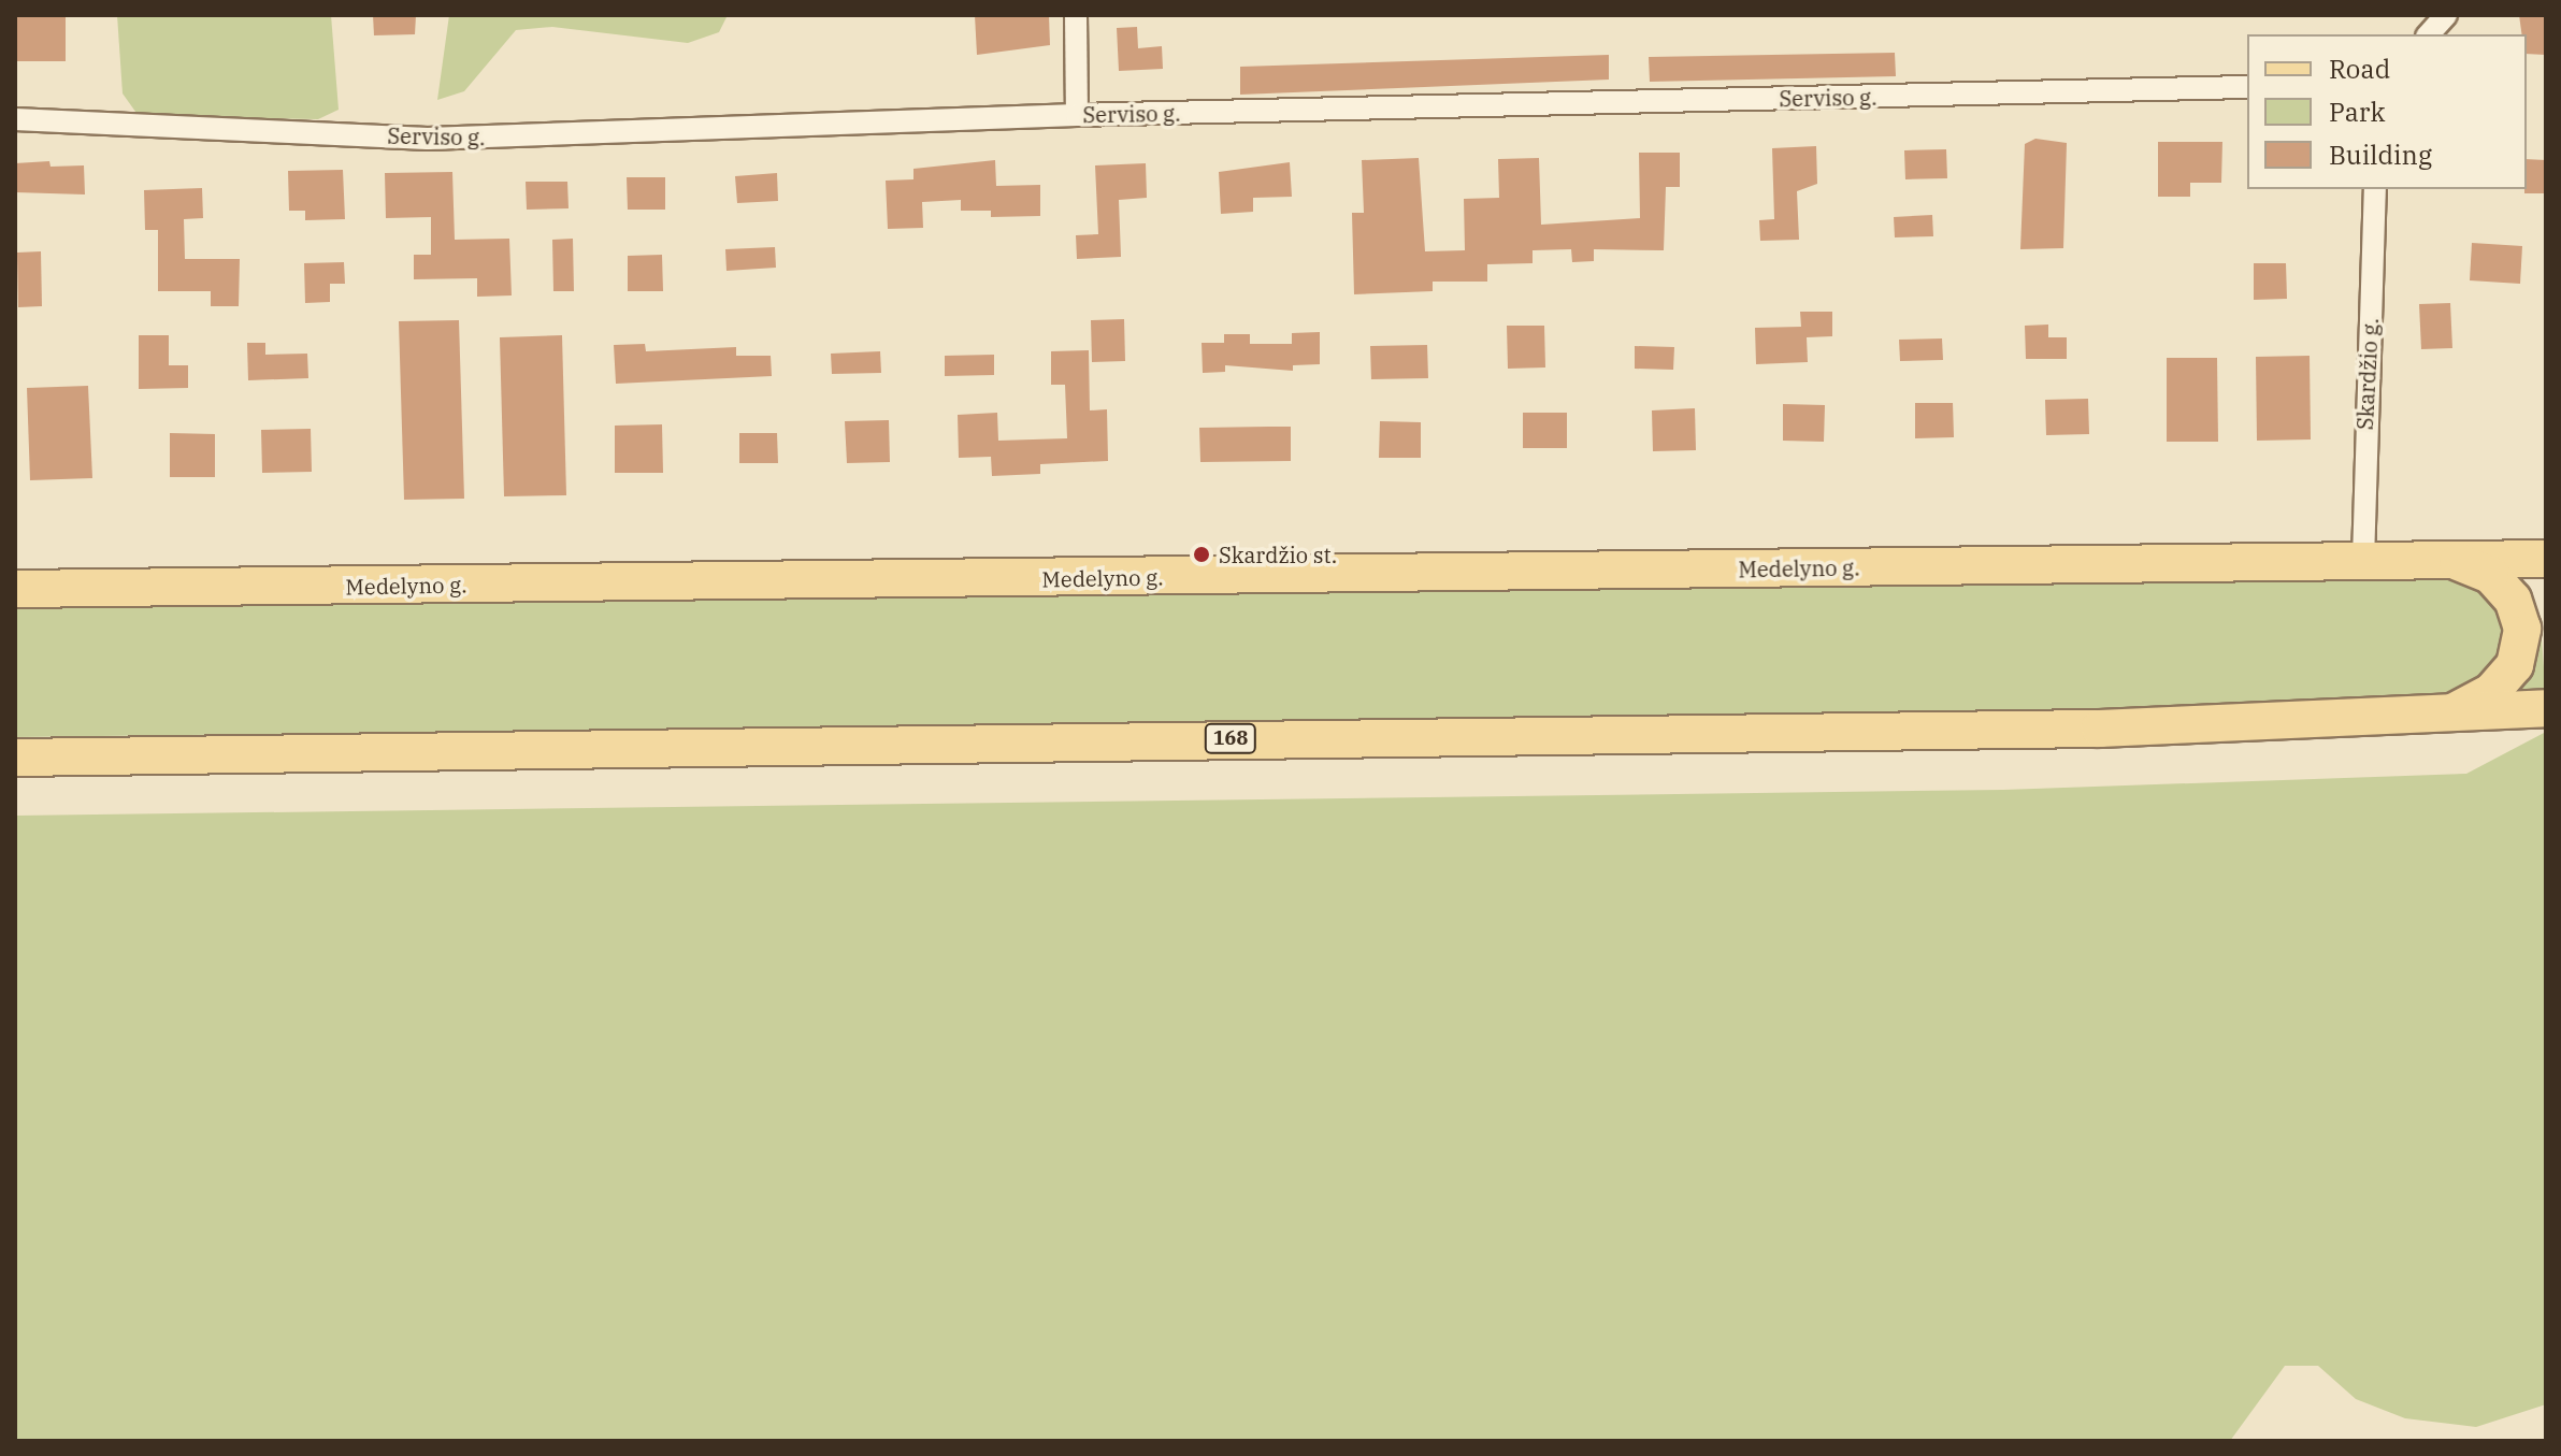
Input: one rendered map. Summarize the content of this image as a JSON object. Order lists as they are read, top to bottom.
{
  "streets": {
    "main road": ["Medelyno g.", "168"],
    "street": ["Serviso g.", "Skardžio g."]
  },
  "crossings": [
    ["Skardžio g.", "Medelyno g."]
  ],
  "places": ["Skardžio st."],
  "legend": ["Road", "Park", "Building"]
}
